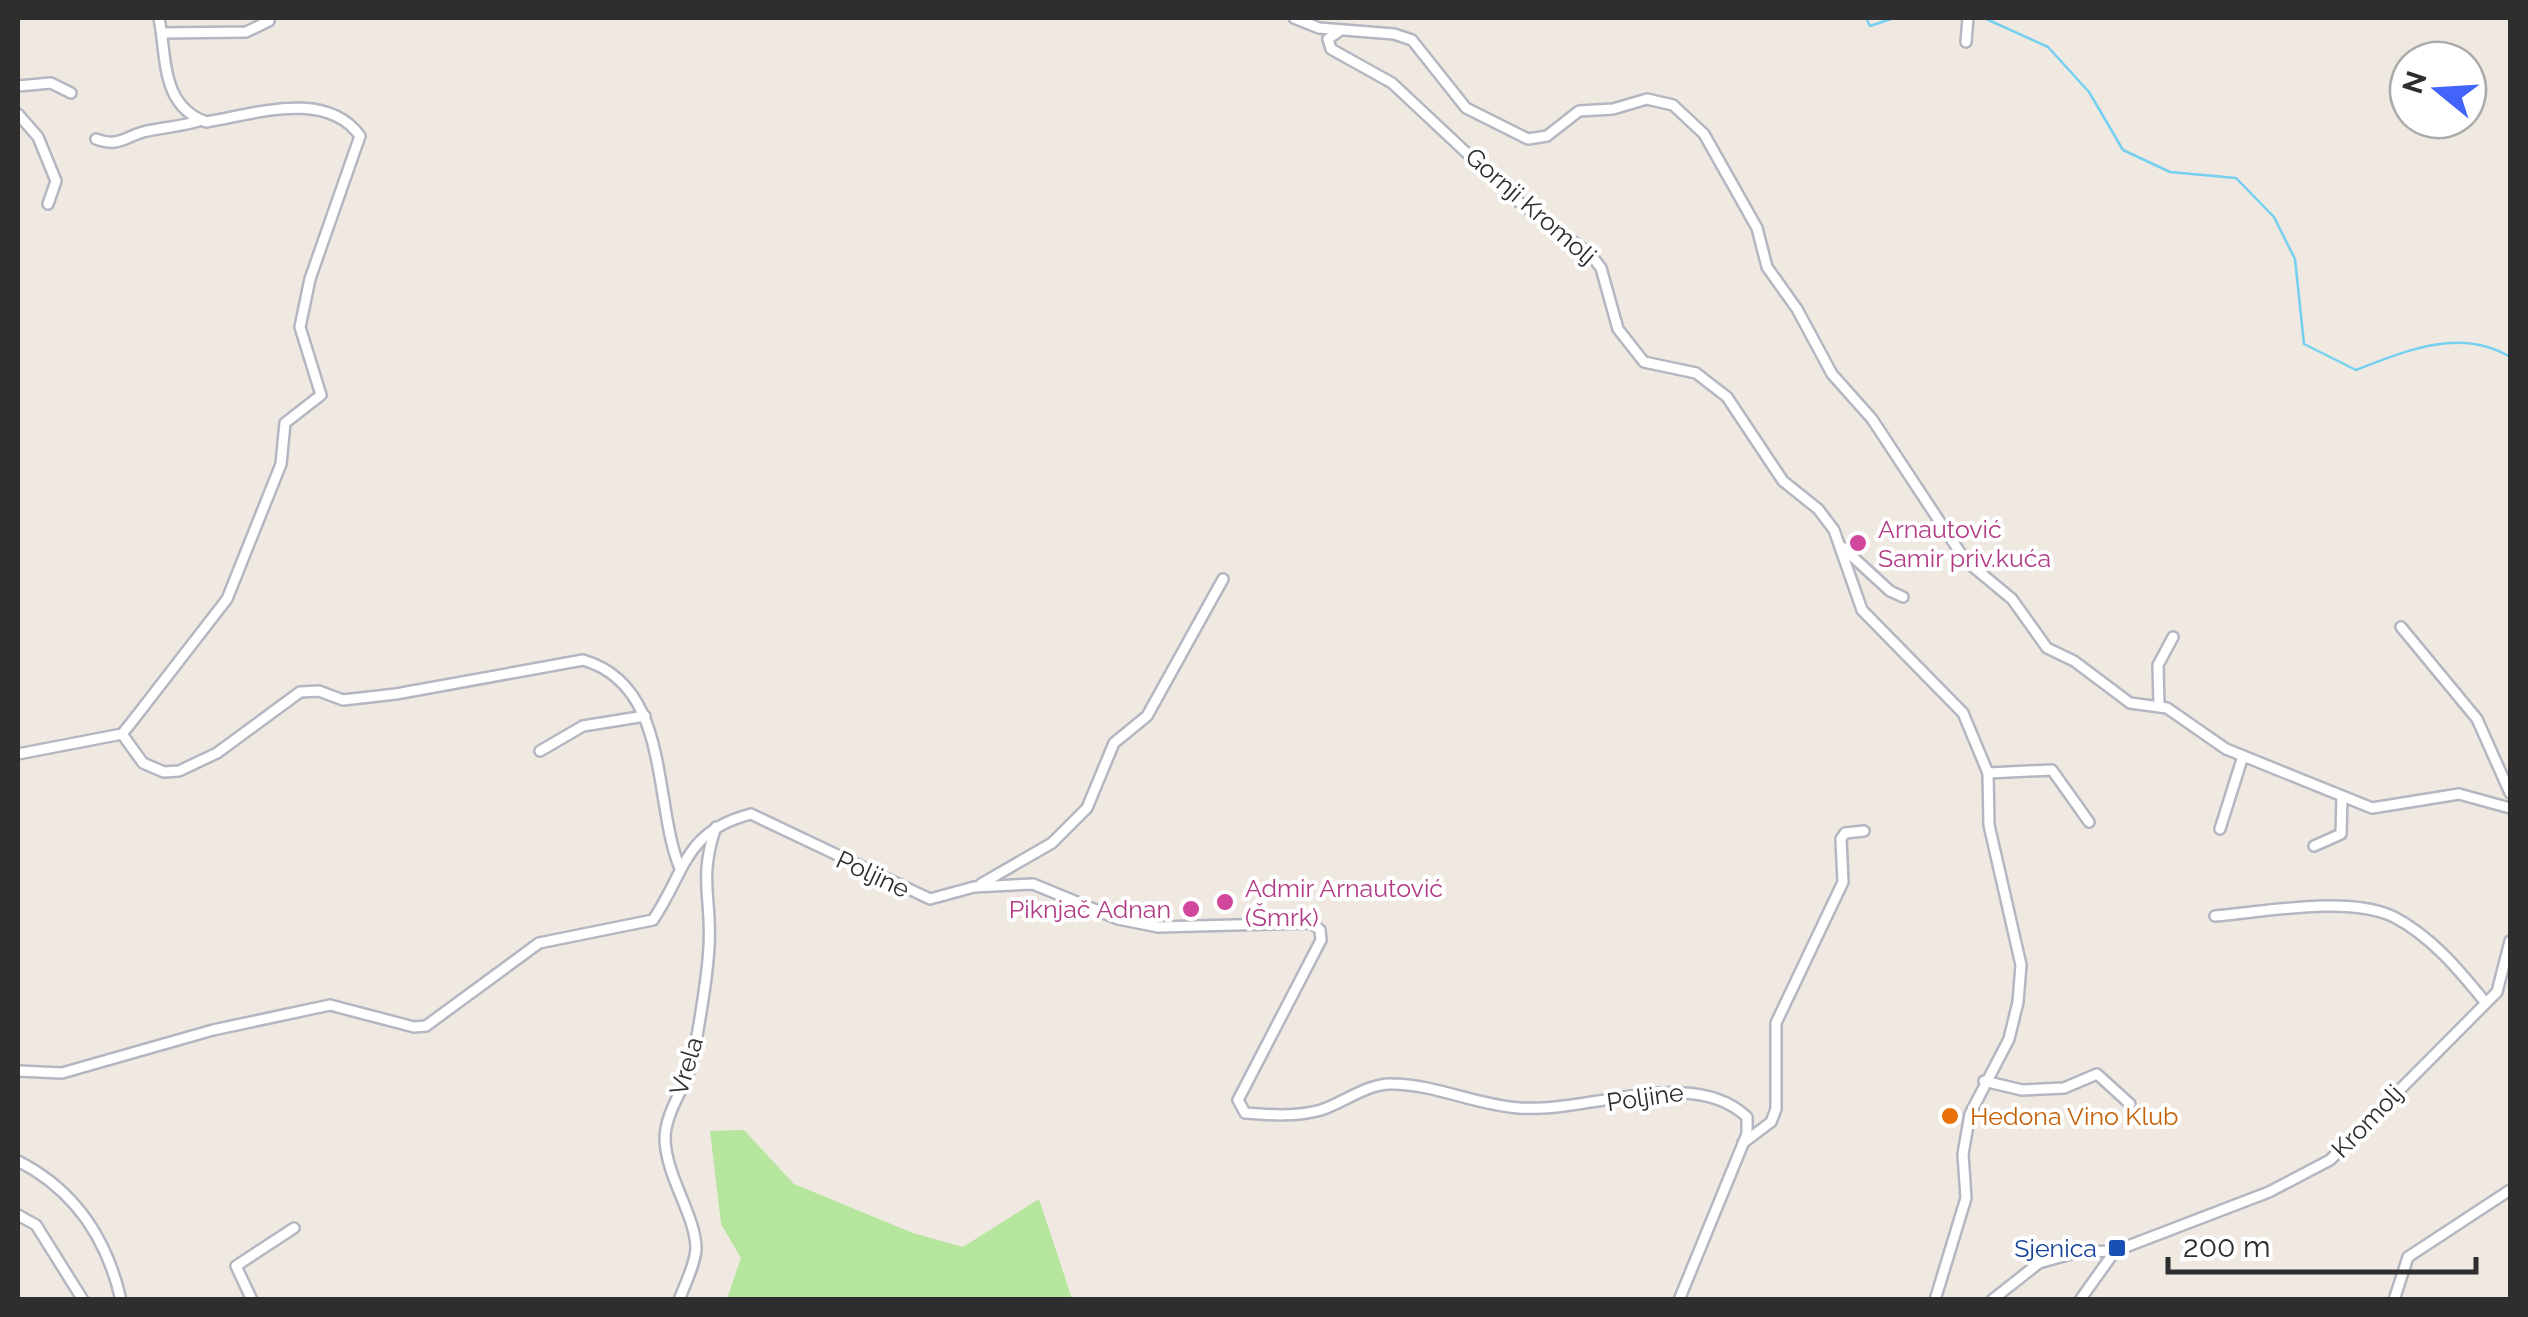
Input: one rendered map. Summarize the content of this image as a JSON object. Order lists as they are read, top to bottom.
{
  "streets": {
    "street": [
      "Gornji Kromolj",
      "Poljine",
      "Vrela",
      "Kromolj"
    ]
  },
  "crossings": [
    ["Poljine", "Vrela"]
  ],
  "places": {
    "other": [
      "Arnautović Samir priv.kuća",
      "Admir Arnautović (Šmrk)",
      "Piknjač Adnan",
      "Hedona Vino Klub"
    ],
    "transit": ["Sjenica"]
  },
  "scale_bar": "200 m",
  "north": "left"
}
